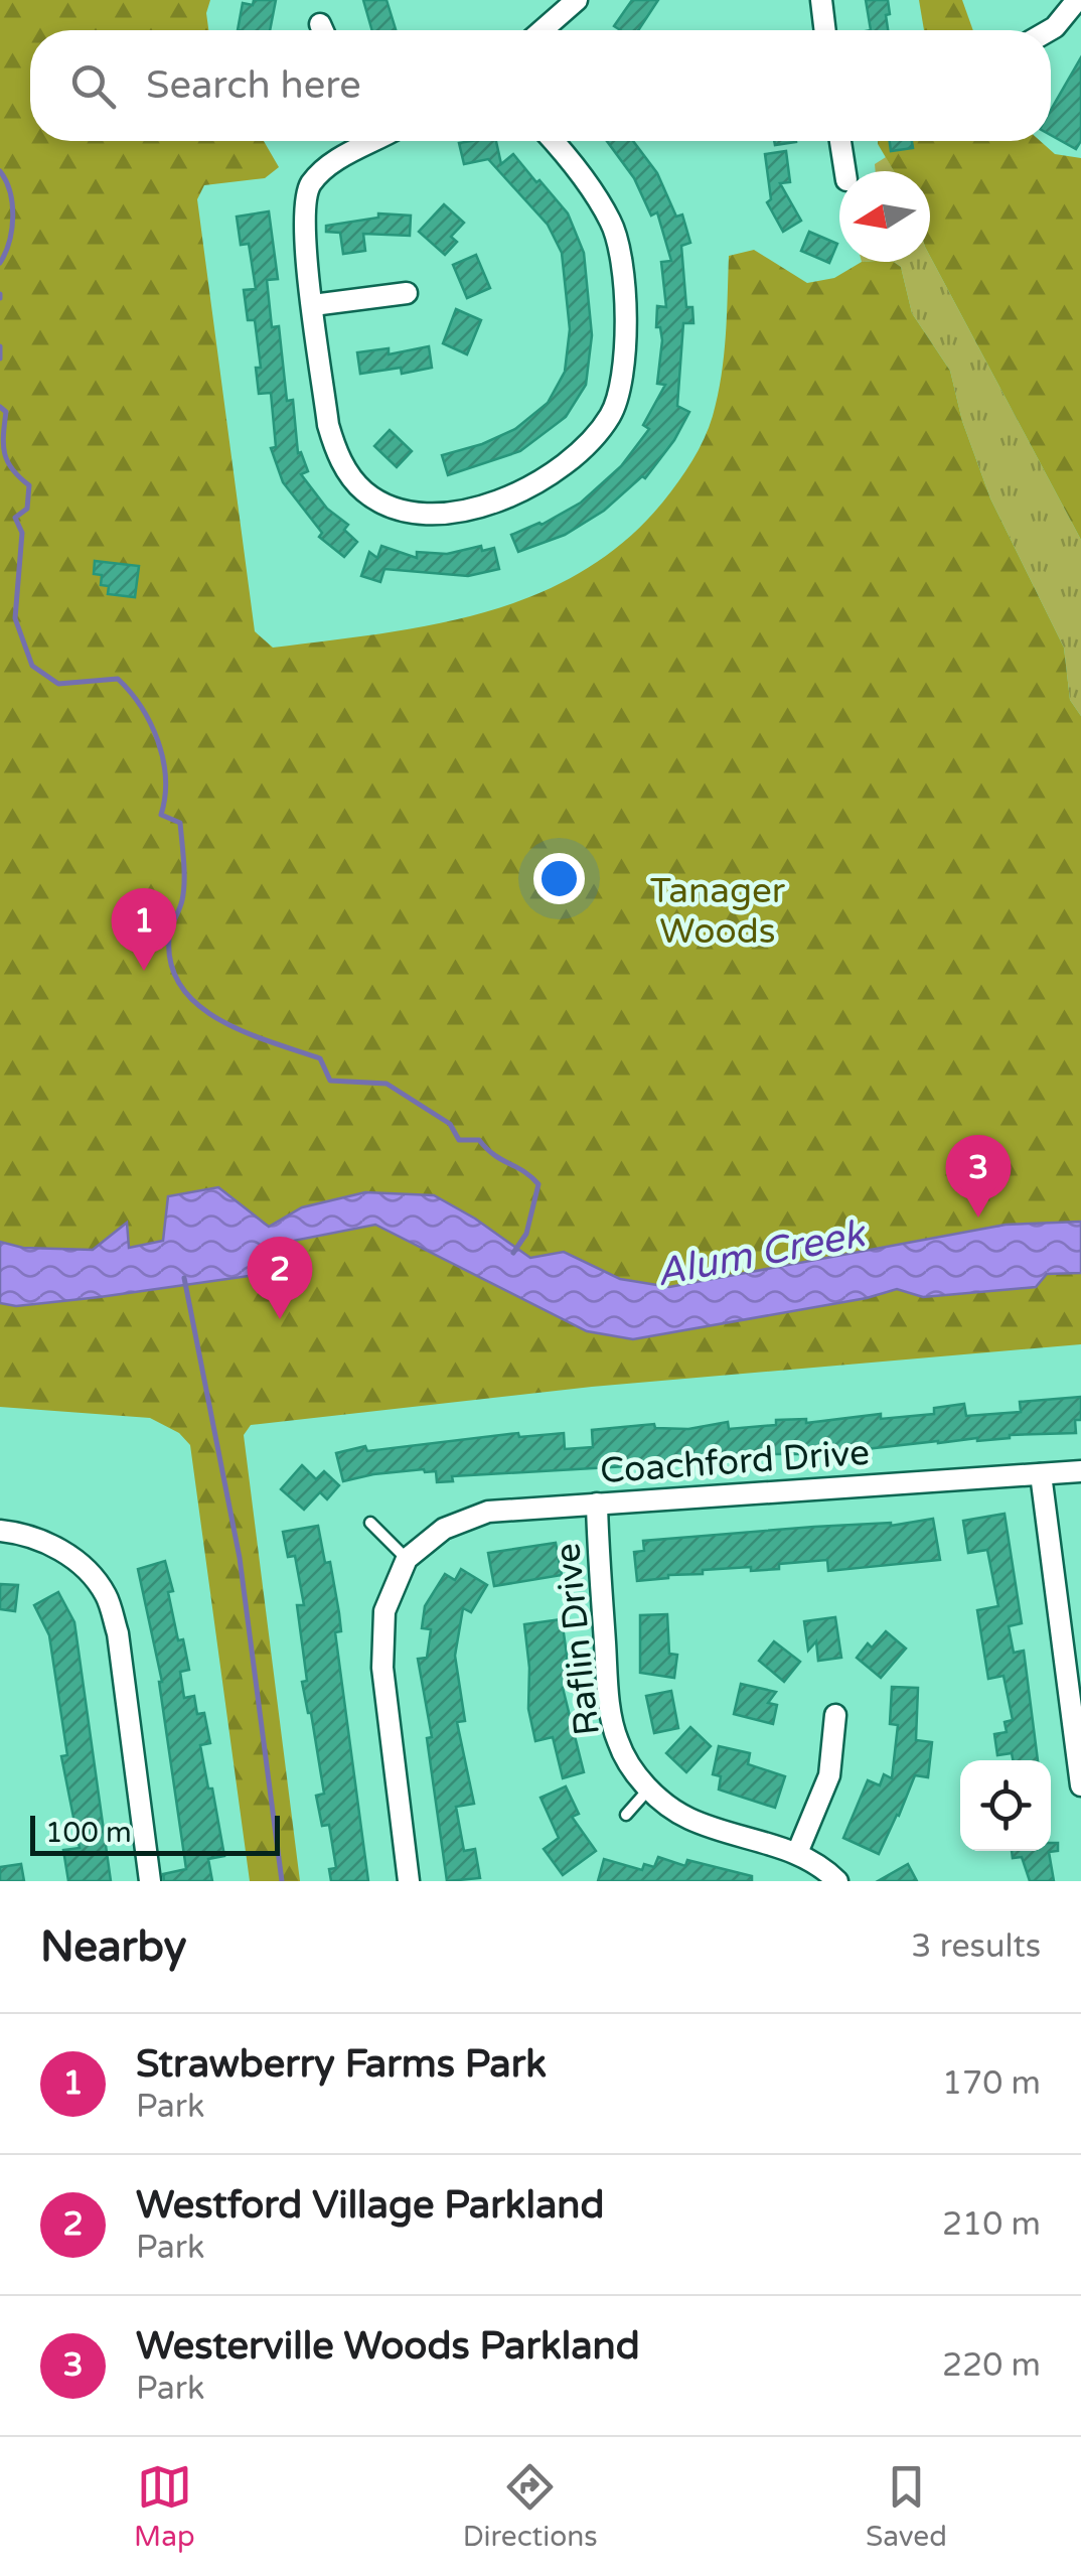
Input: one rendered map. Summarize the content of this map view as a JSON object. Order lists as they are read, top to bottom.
{
  "streets": {
    "street": ["Coachford Drive", "Raflin Drive"]
  },
  "crossings": [
    ["Coachford Drive", "Raflin Drive"]
  ],
  "water": ["Alum Creek"],
  "parks": ["Tanager Woods"],
  "scale_bar": "100 m",
  "north": "left",
  "page": {
    "search": "Search here",
    "pins": ["1", "3", "2"],
    "scale": "100 m",
    "heading": ["Nearby", "3 results"],
    "list": [
      {
        "mark": "1",
        "name": "Strawberry Farms Park",
        "note": "Park",
        "value": "170 m"
      },
      {
        "mark": "2",
        "name": "Westford Village Parkland",
        "note": "Park",
        "value": "210 m"
      },
      {
        "mark": "3",
        "name": "Westerville Woods Parkland",
        "note": "Park",
        "value": "220 m"
      }
    ],
    "nav": ["Map", "Directions", "Saved"]
  }
}
